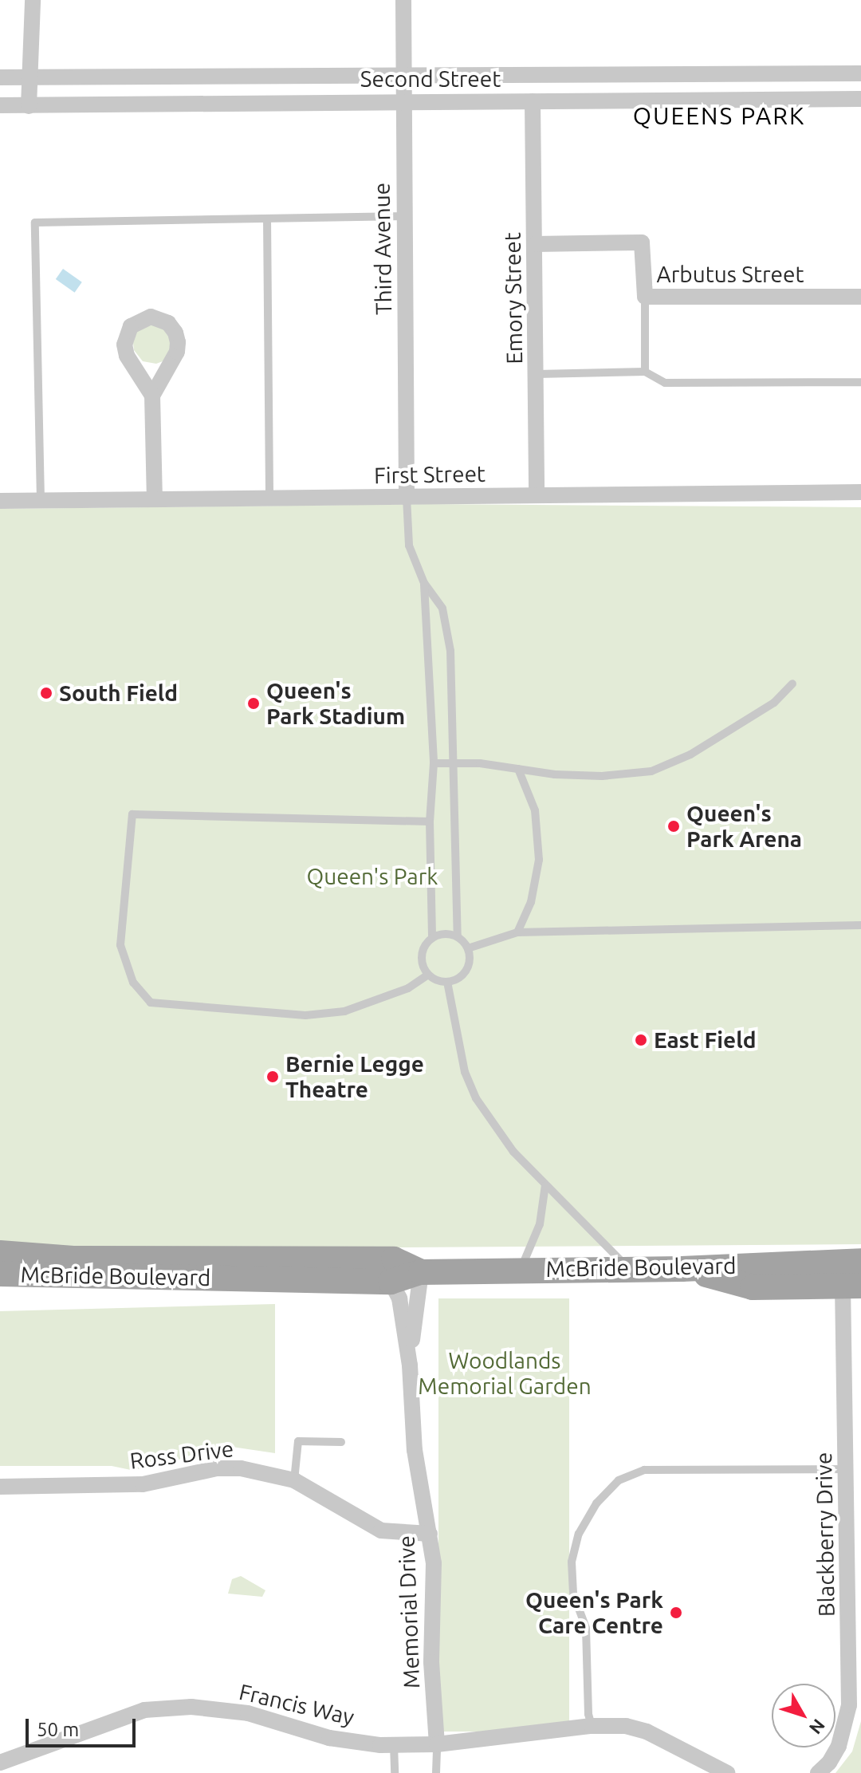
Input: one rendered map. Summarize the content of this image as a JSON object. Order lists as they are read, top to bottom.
{
  "streets": {
    "main road": ["McBride Boulevard"],
    "street": [
      "Second Street",
      "Third Avenue",
      "Arbutus Street",
      "Emory Street",
      "First Street",
      "Ross Drive",
      "Blackberry Drive",
      "Memorial Drive",
      "Francis Way"
    ]
  },
  "crossings": [
    ["Second Street", "Third Avenue"],
    ["Second Street", "Emory Street"],
    ["Third Avenue", "First Street"],
    ["Arbutus Street", "Emory Street"],
    ["Emory Street", "First Street"],
    ["McBride Boulevard", "Memorial Drive"],
    ["Ross Drive", "Memorial Drive"],
    ["Memorial Drive", "Francis Way"]
  ],
  "districts": ["QUEENS PARK"],
  "parks": ["Queen's Park", "Woodlands Memorial Garden"],
  "places": [
    "South Field",
    "Queen's Park Stadium",
    "Queen's Park Arena",
    "East Field",
    "Bernie Legge Theatre",
    "Queen's Park Care Centre"
  ],
  "scale_bar": "50 m",
  "north": "bottom right"
}
